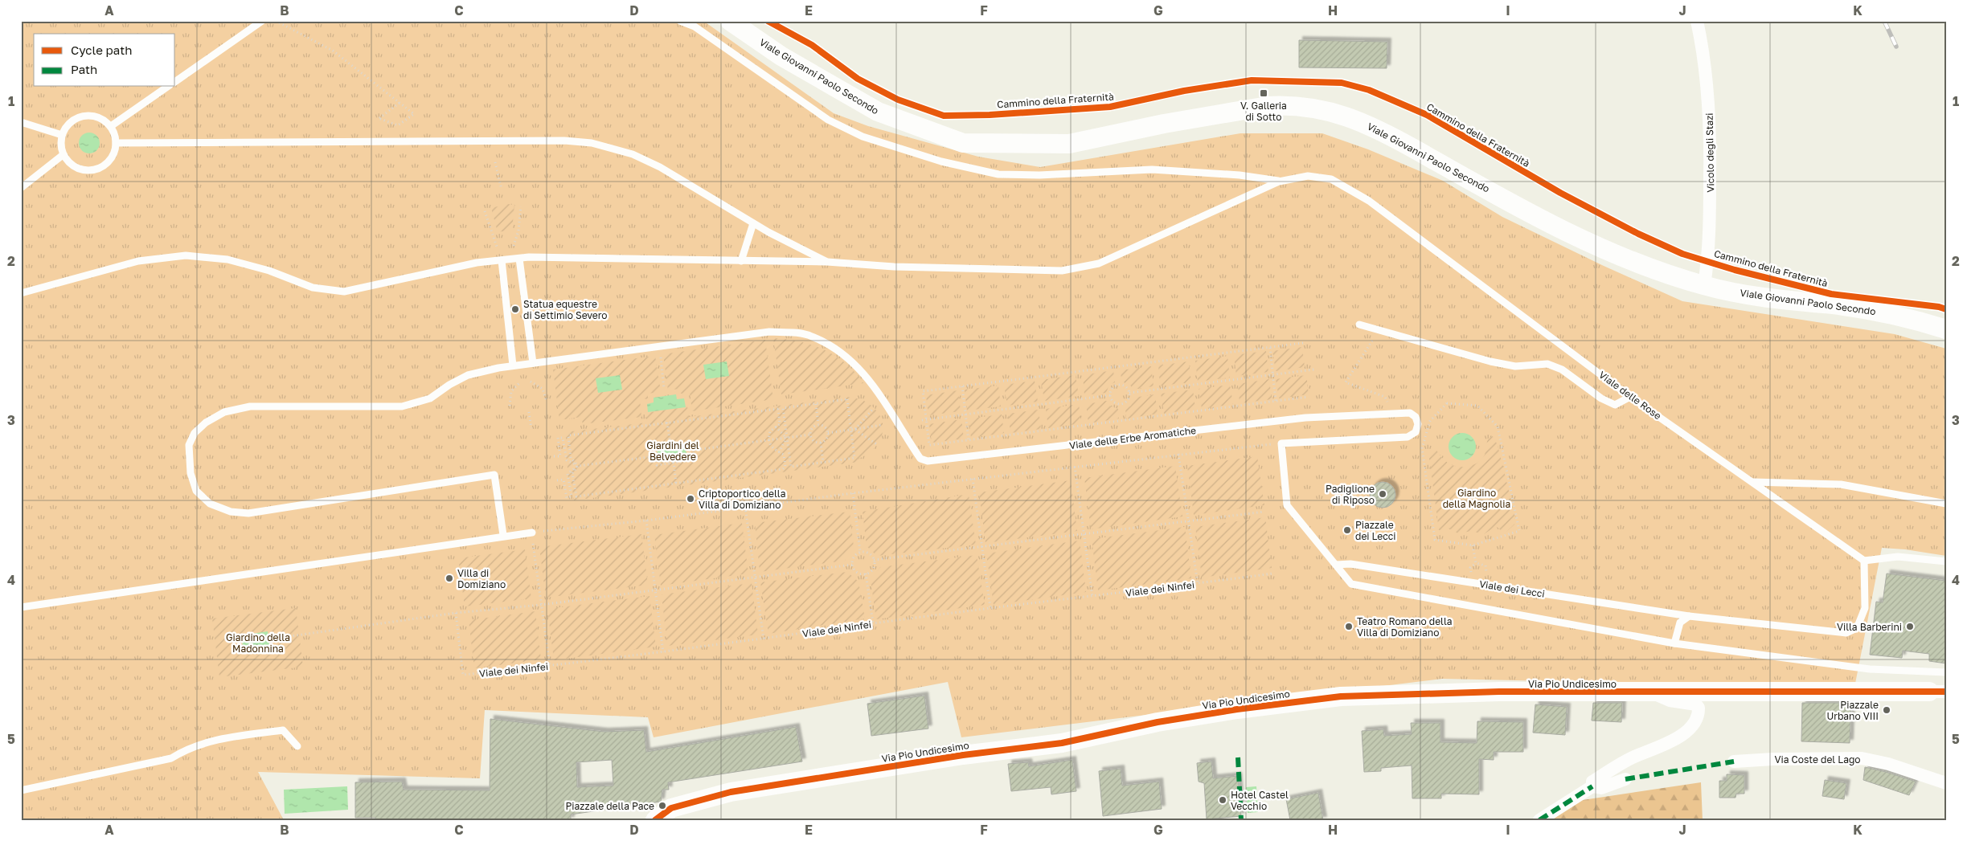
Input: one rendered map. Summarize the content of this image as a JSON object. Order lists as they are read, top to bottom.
{
  "streets": {
    "main road": ["Viale Giovanni Paolo Secondo", "Via Pio Undicesimo"],
    "street": ["Vicolo degli Stazi", "Via Coste del Lago"],
    "lane": ["Viale delle Rose", "Viale delle Erbe Aromatiche", "Viale dei Lecci"],
    "path": ["Viale dei Ninfei"],
    "cycle path": ["Cammino della Fraternità"]
  },
  "crossings": [
    ["Viale Giovanni Paolo Secondo", "Vicolo degli Stazi"],
    ["Viale delle Rose", "Viale dei Lecci"]
  ],
  "parks": ["Giardini del Belvedere", "Giardino della Magnolia", "Giardino della Madonnina"],
  "places": {
    "transit": ["V. Galleria di Sotto"],
    "other": [
      "Statua equestre di Settimio Severo",
      "Padiglione di Riposo",
      "Criptoportico della Villa di Domiziano",
      "Piazzale dei Lecci",
      "Villa di Domiziano",
      "Teatro Romano della Villa di Domiziano",
      "Villa Barberini",
      "Piazzale Urbano VIII",
      "Hotel Castel Vecchio",
      "Piazzale della Pace"
    ]
  },
  "legend": ["Cycle path", "Path"],
  "grid": {
    "columns": [
      "A",
      "B",
      "C",
      "D",
      "E",
      "F",
      "G",
      "H",
      "I",
      "J",
      "K"
    ],
    "rows": [
      "1",
      "2",
      "3",
      "4",
      "5"
    ]
  }
}
